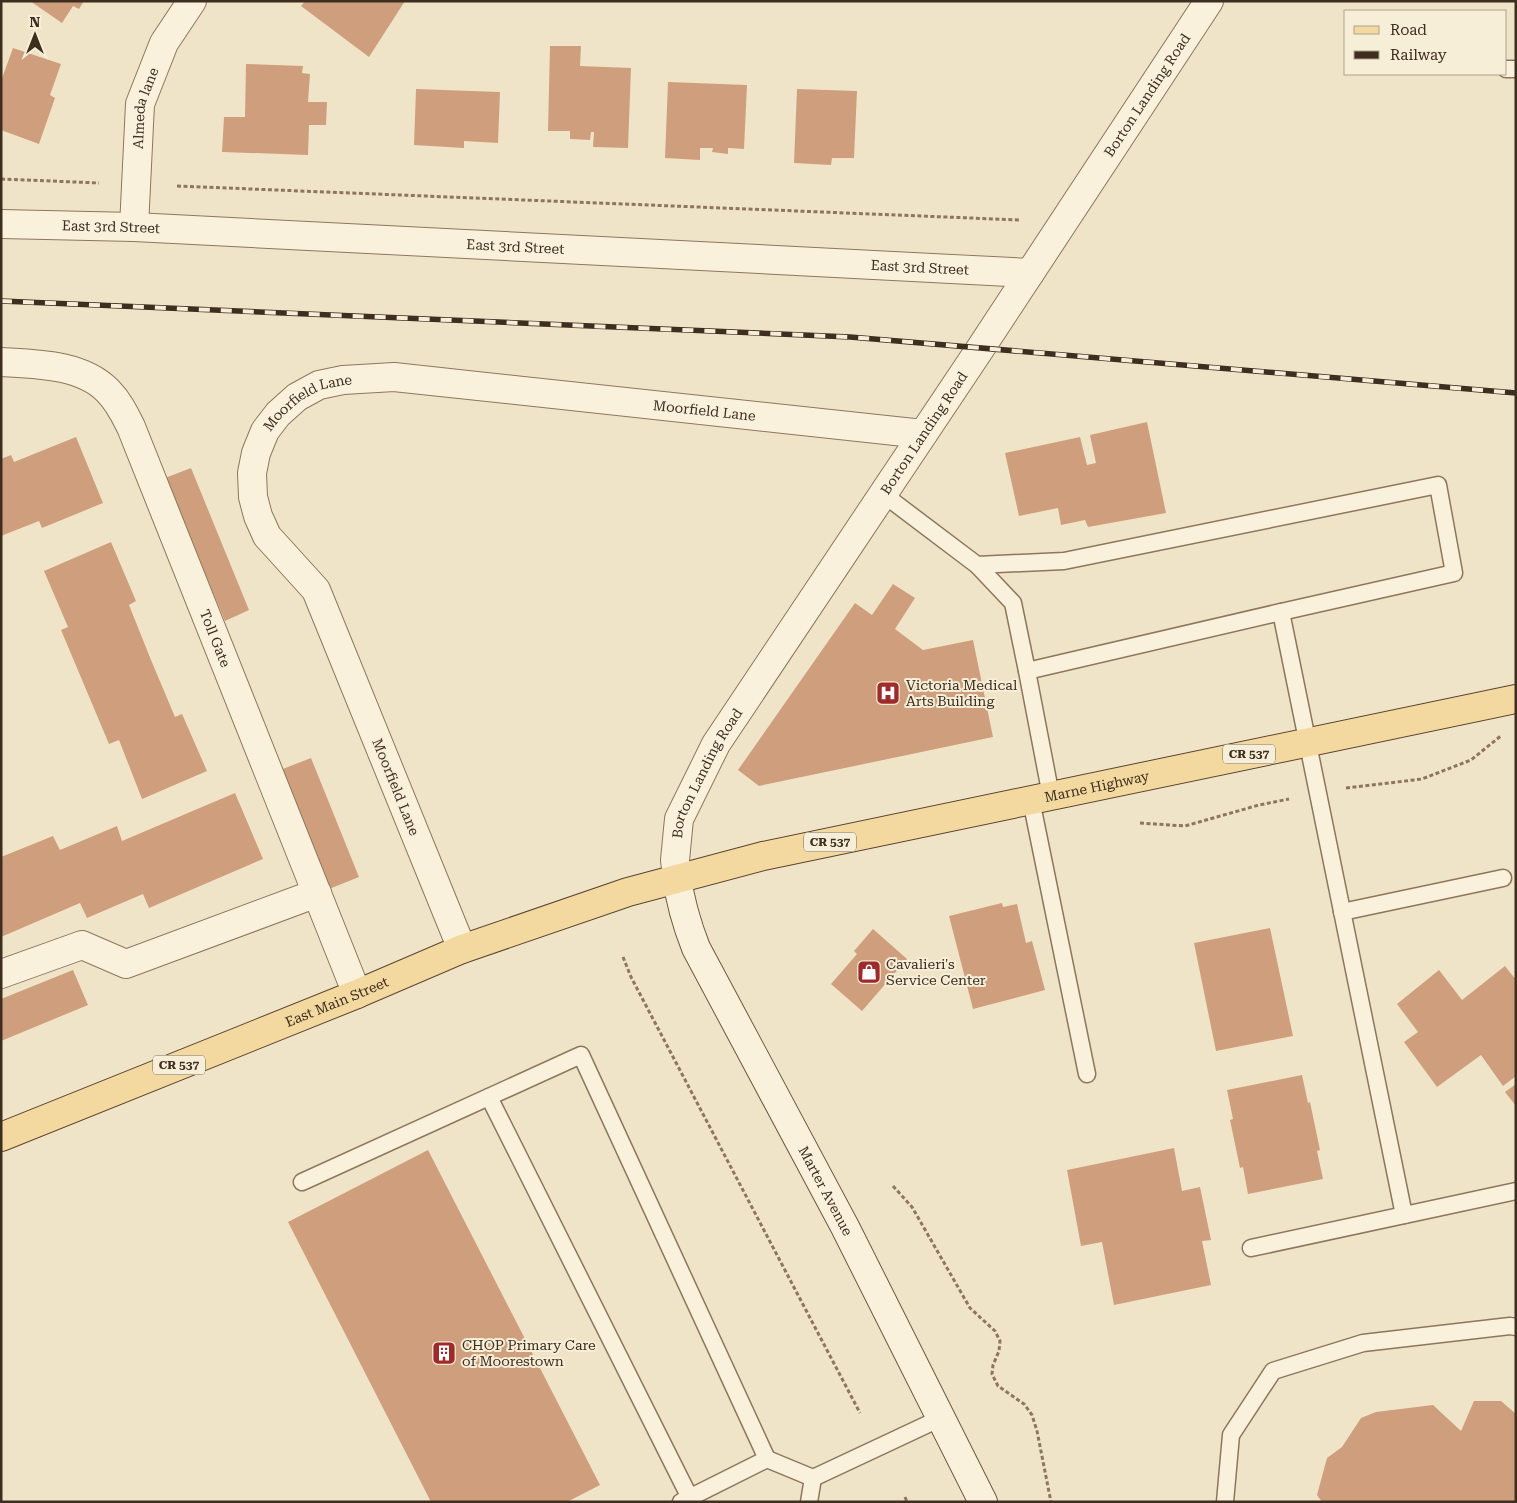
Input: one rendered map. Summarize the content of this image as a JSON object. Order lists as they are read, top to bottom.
{
  "streets": {
    "main road": ["CR 537", "Marne Highway", "East Main Street"],
    "street": [
      "Borton Landing Road",
      "Almeda lane",
      "East 3rd Street",
      "Moorfield Lane",
      "Toll Gate",
      "Marter Avenue"
    ]
  },
  "crossings": [
    ["Borton Landing Road", "East 3rd Street"],
    ["Borton Landing Road", "Moorfield Lane"],
    ["Borton Landing Road", "Marne Highway"],
    ["Borton Landing Road", "East Main Street"],
    ["Borton Landing Road", "Marter Avenue"],
    ["Almeda lane", "East 3rd Street"],
    ["Moorfield Lane", "East Main Street"],
    ["Toll Gate", "East Main Street"],
    ["Marne Highway", "East Main Street"],
    ["Marne Highway", "Marter Avenue"],
    ["East Main Street", "Marter Avenue"]
  ],
  "places": {
    "hospital": ["Victoria Medical Arts Building"],
    "shop": ["Cavalieri's Service Center"],
    "building": ["CHOP Primary Care of Moorestown"]
  },
  "legend": ["Road", "Railway"],
  "north": "top"
}
